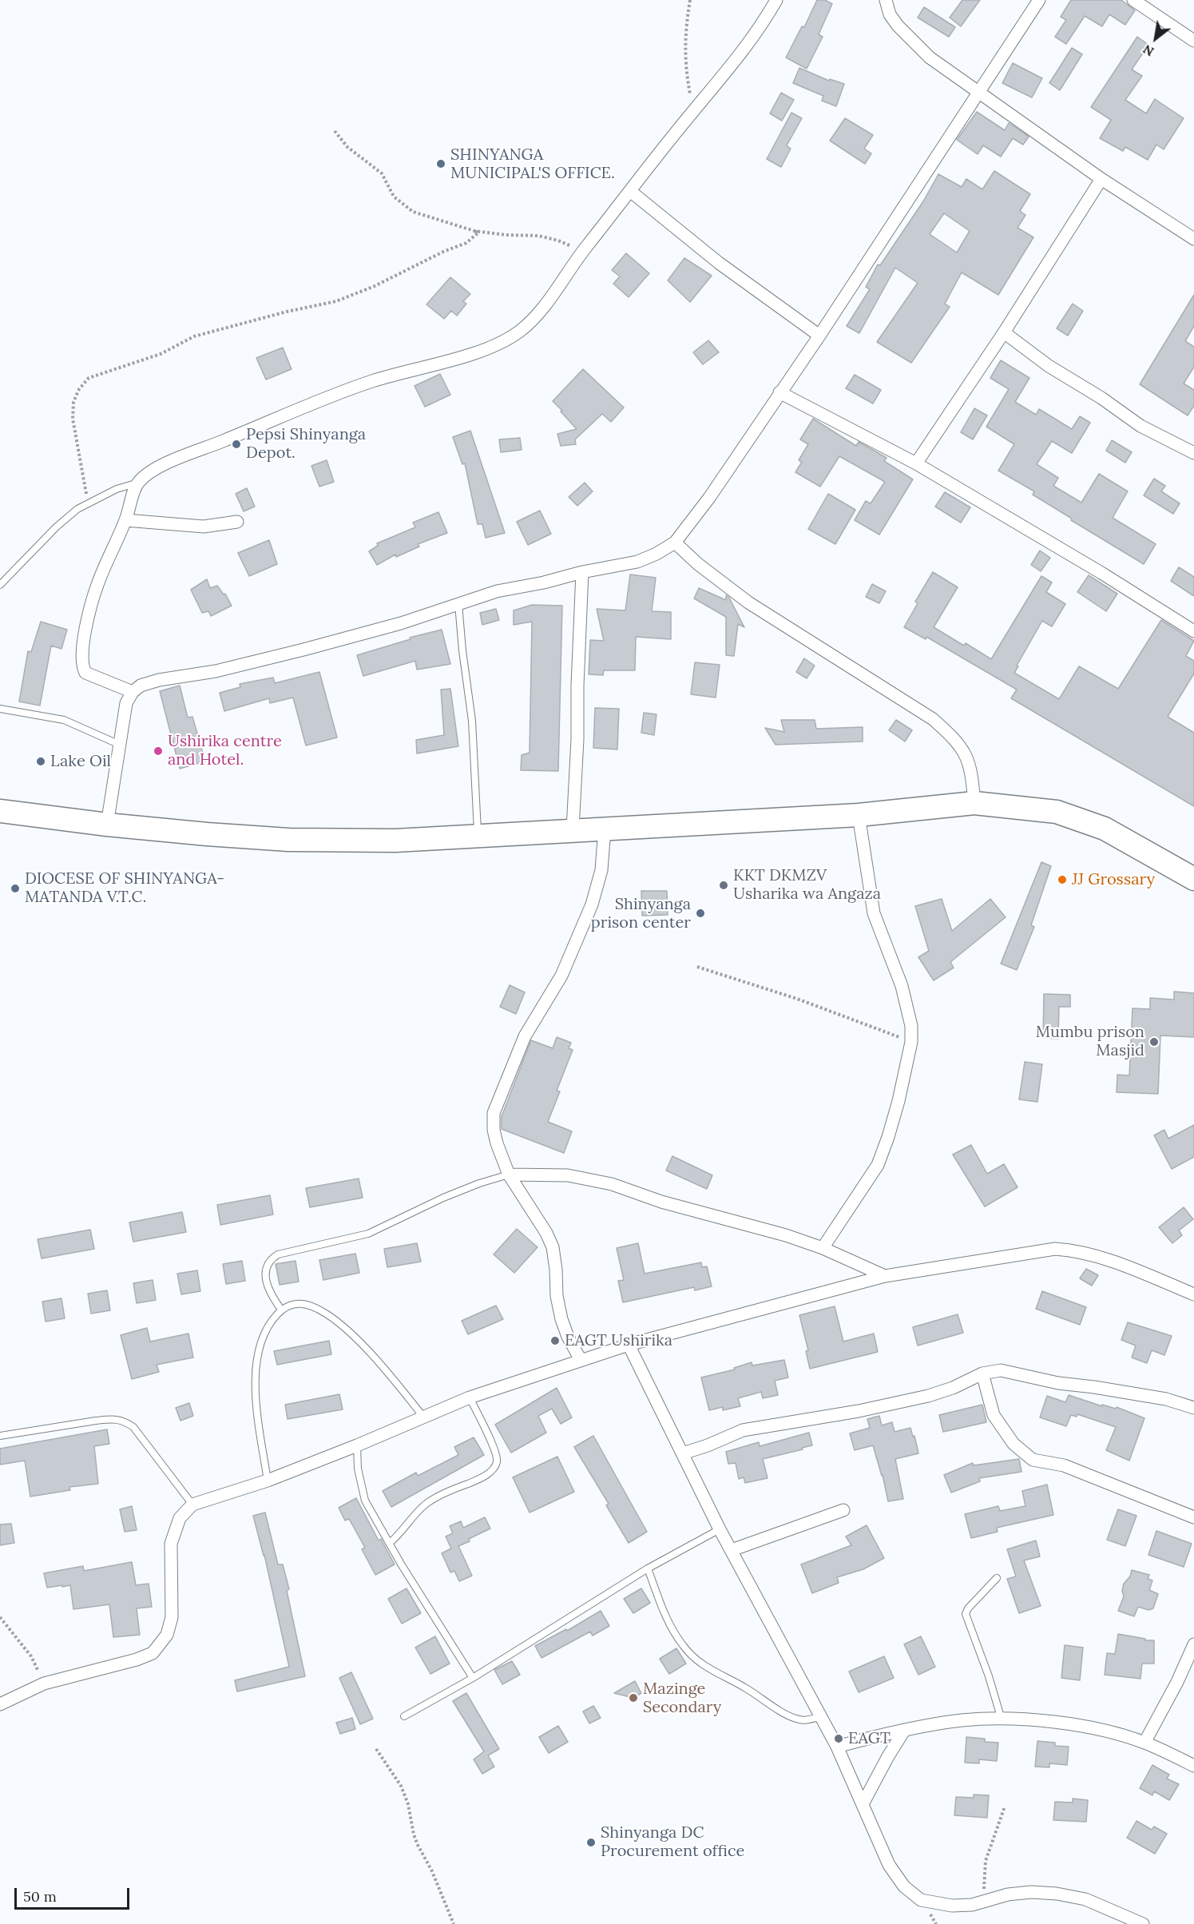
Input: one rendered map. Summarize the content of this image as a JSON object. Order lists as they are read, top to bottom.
{
  "places": [
    "SHINYANGA MUNICIPAL'S OFFICE.",
    "Pepsi Shinyanga Depot.",
    "Ushirika centre and Hotel.",
    "Lake Oil",
    "JJ Grossary",
    "KKT DKMZV Usharika wa Angaza",
    "DIOCESE OF SHINYANGA- MATANDA V.T.C.",
    "Shinyanga prison center",
    "Mumbu prison Masjid",
    "EAGT Ushirika",
    "Mazinge Secondary",
    "EAGT",
    "Shinyanga DC Procurement office"
  ],
  "scale_bar": "50 m",
  "north": "bottom left"
}
